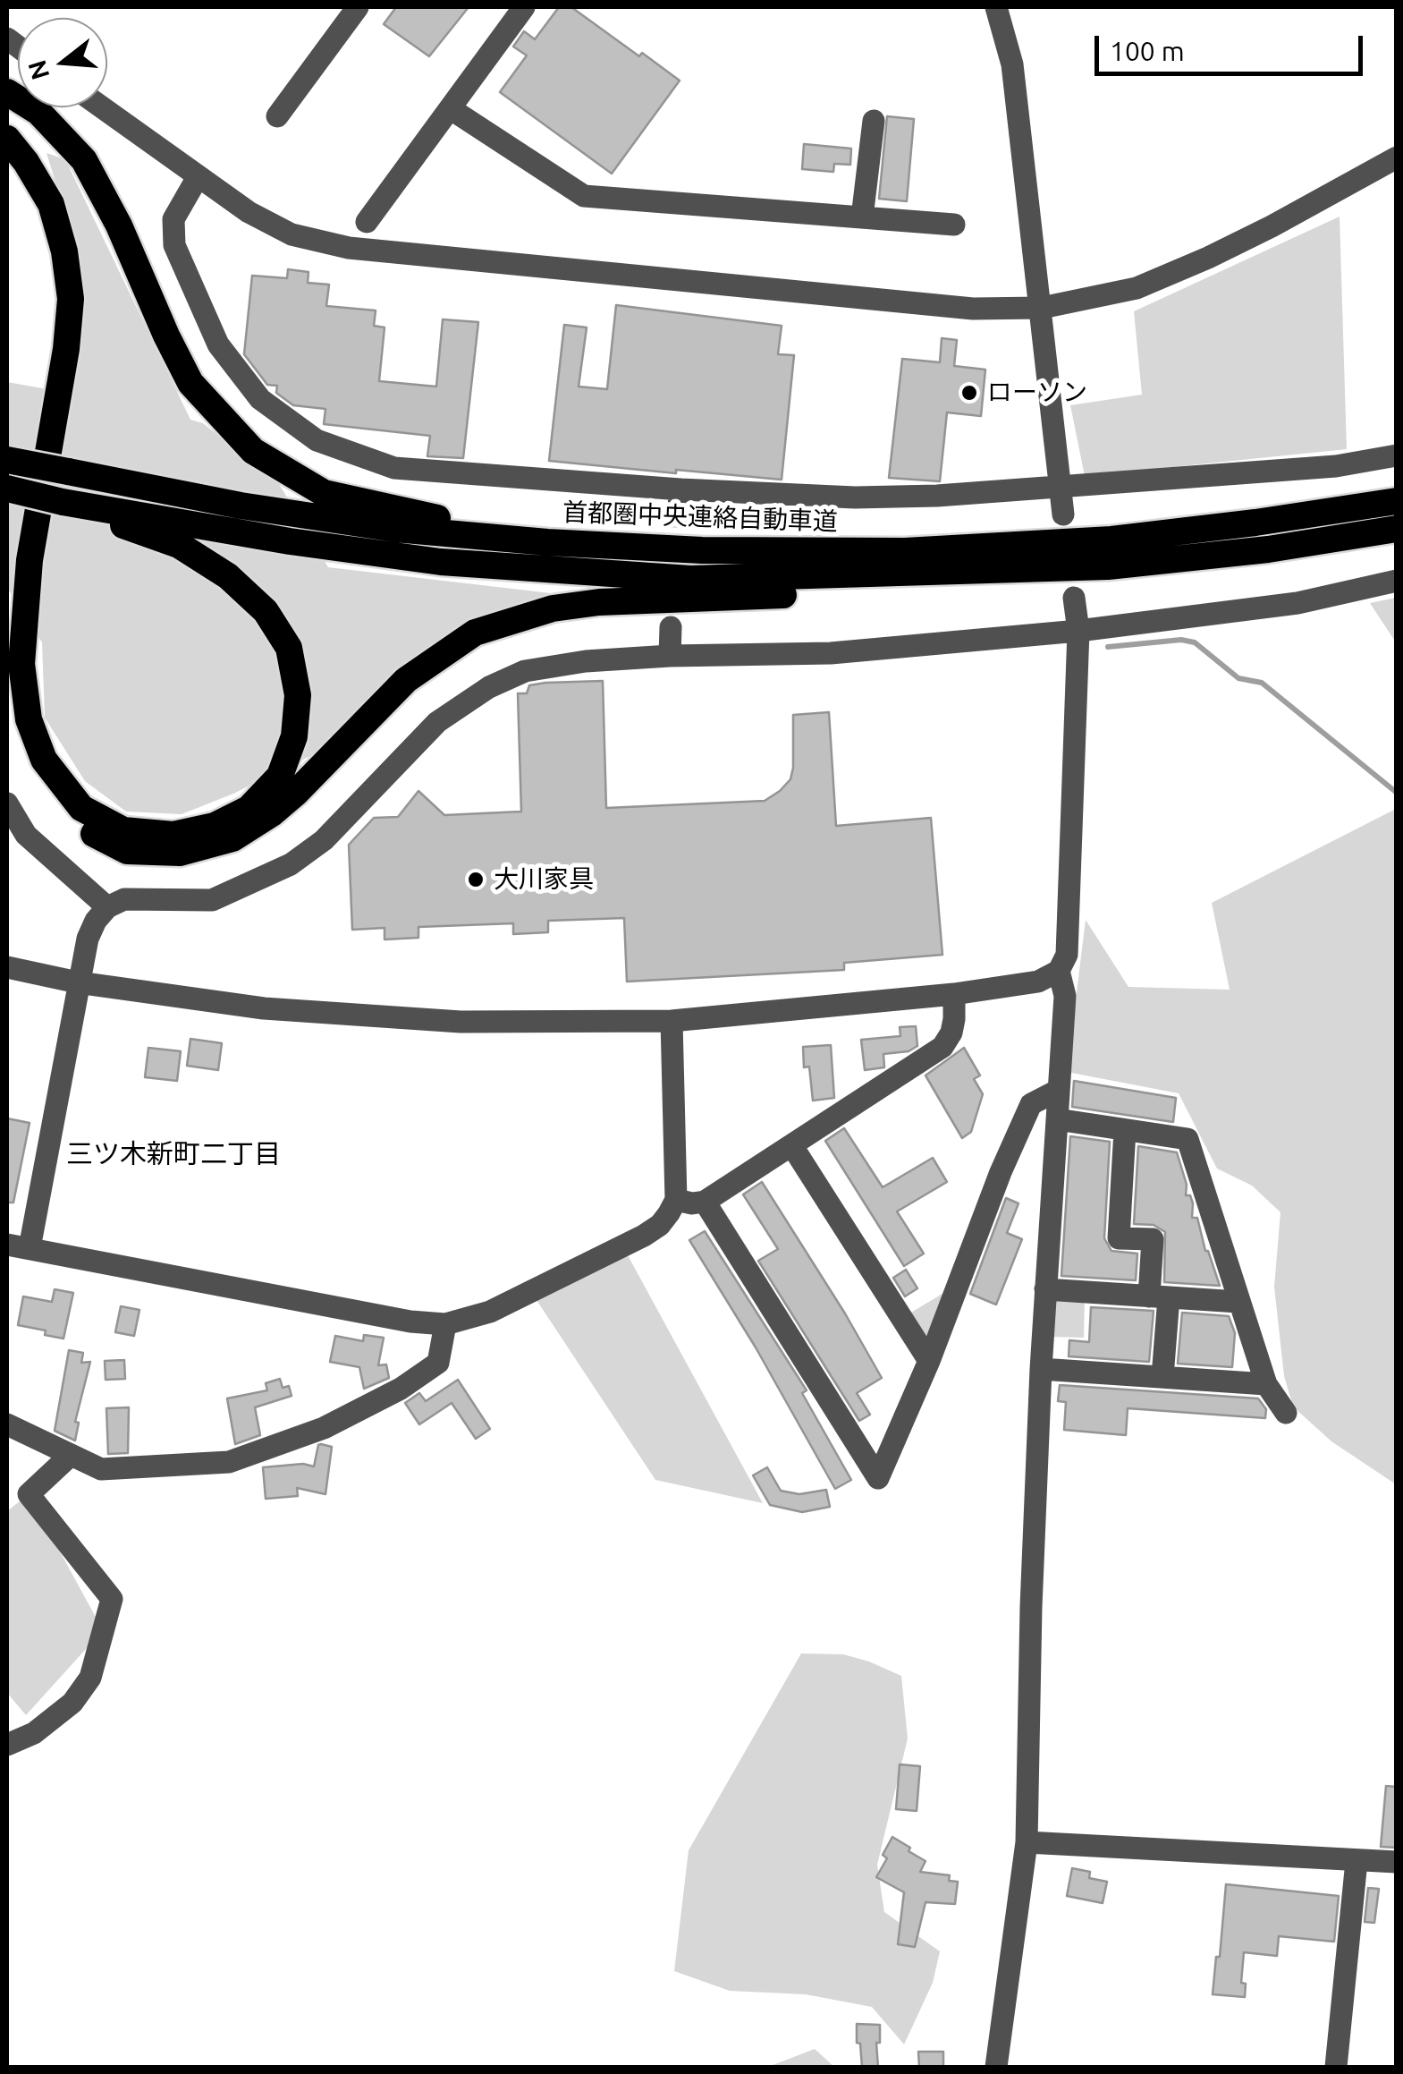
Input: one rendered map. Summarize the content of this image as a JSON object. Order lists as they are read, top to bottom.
{
  "streets": {
    "highway": ["首都圏中央連絡自動車道"]
  },
  "districts": ["三ツ木新町二丁目"],
  "places": ["ローソン", "大川家具"],
  "scale_bar": "100 m",
  "north": "left"
}
